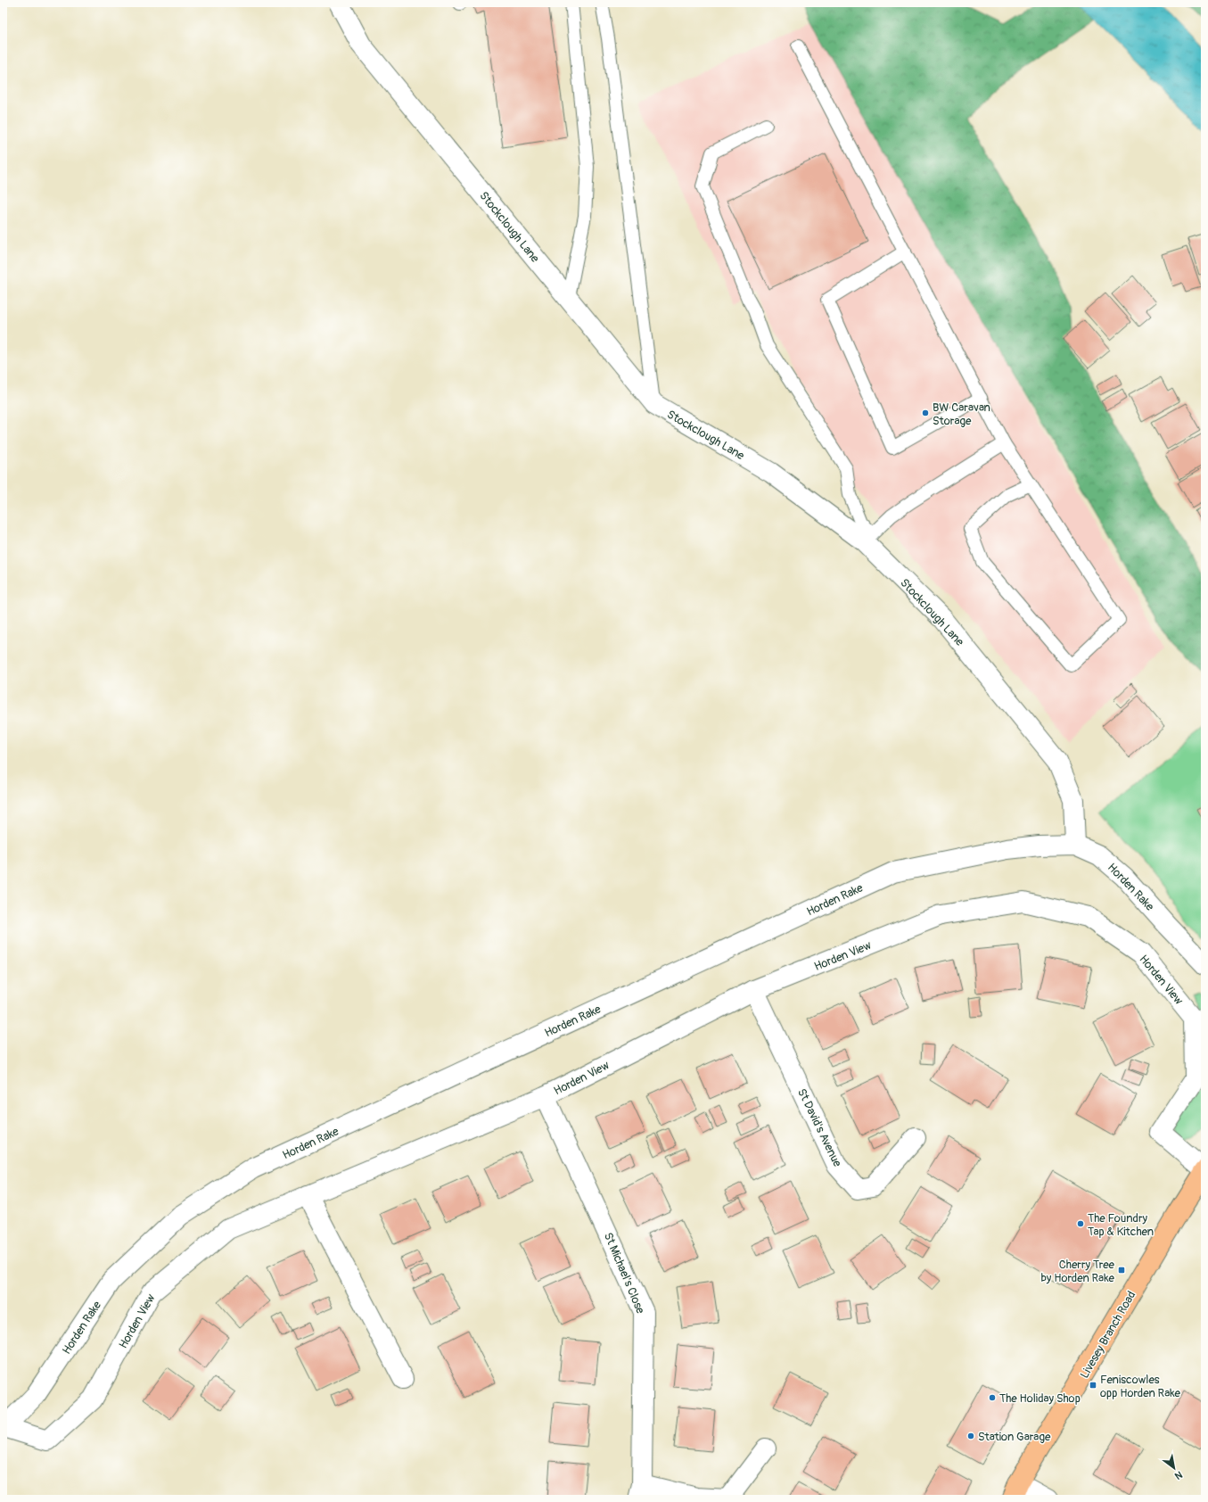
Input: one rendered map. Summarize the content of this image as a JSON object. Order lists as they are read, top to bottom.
{
  "streets": {
    "main road": ["Livesey Branch Road"],
    "street": [
      "Stockclough Lane",
      "Horden Rake",
      "Horden View",
      "St David's Avenue",
      "St Michael's Close"
    ]
  },
  "crossings": [
    ["Stockclough Lane", "Horden Rake"],
    ["Horden Rake", "Horden View"],
    ["Horden View", "St David's Avenue"],
    ["Horden View", "St Michael's Close"],
    ["Horden View", "Livesey Branch Road"]
  ],
  "places": {
    "other": [
      "BW Caravan Storage",
      "The Foundry Tap & Kitchen",
      "The Holiday Shop",
      "Station Garage"
    ],
    "transit": ["Cherry Tree by Horden Rake", "Feniscowles opp Horden Rake"]
  },
  "north": "bottom right"
}
